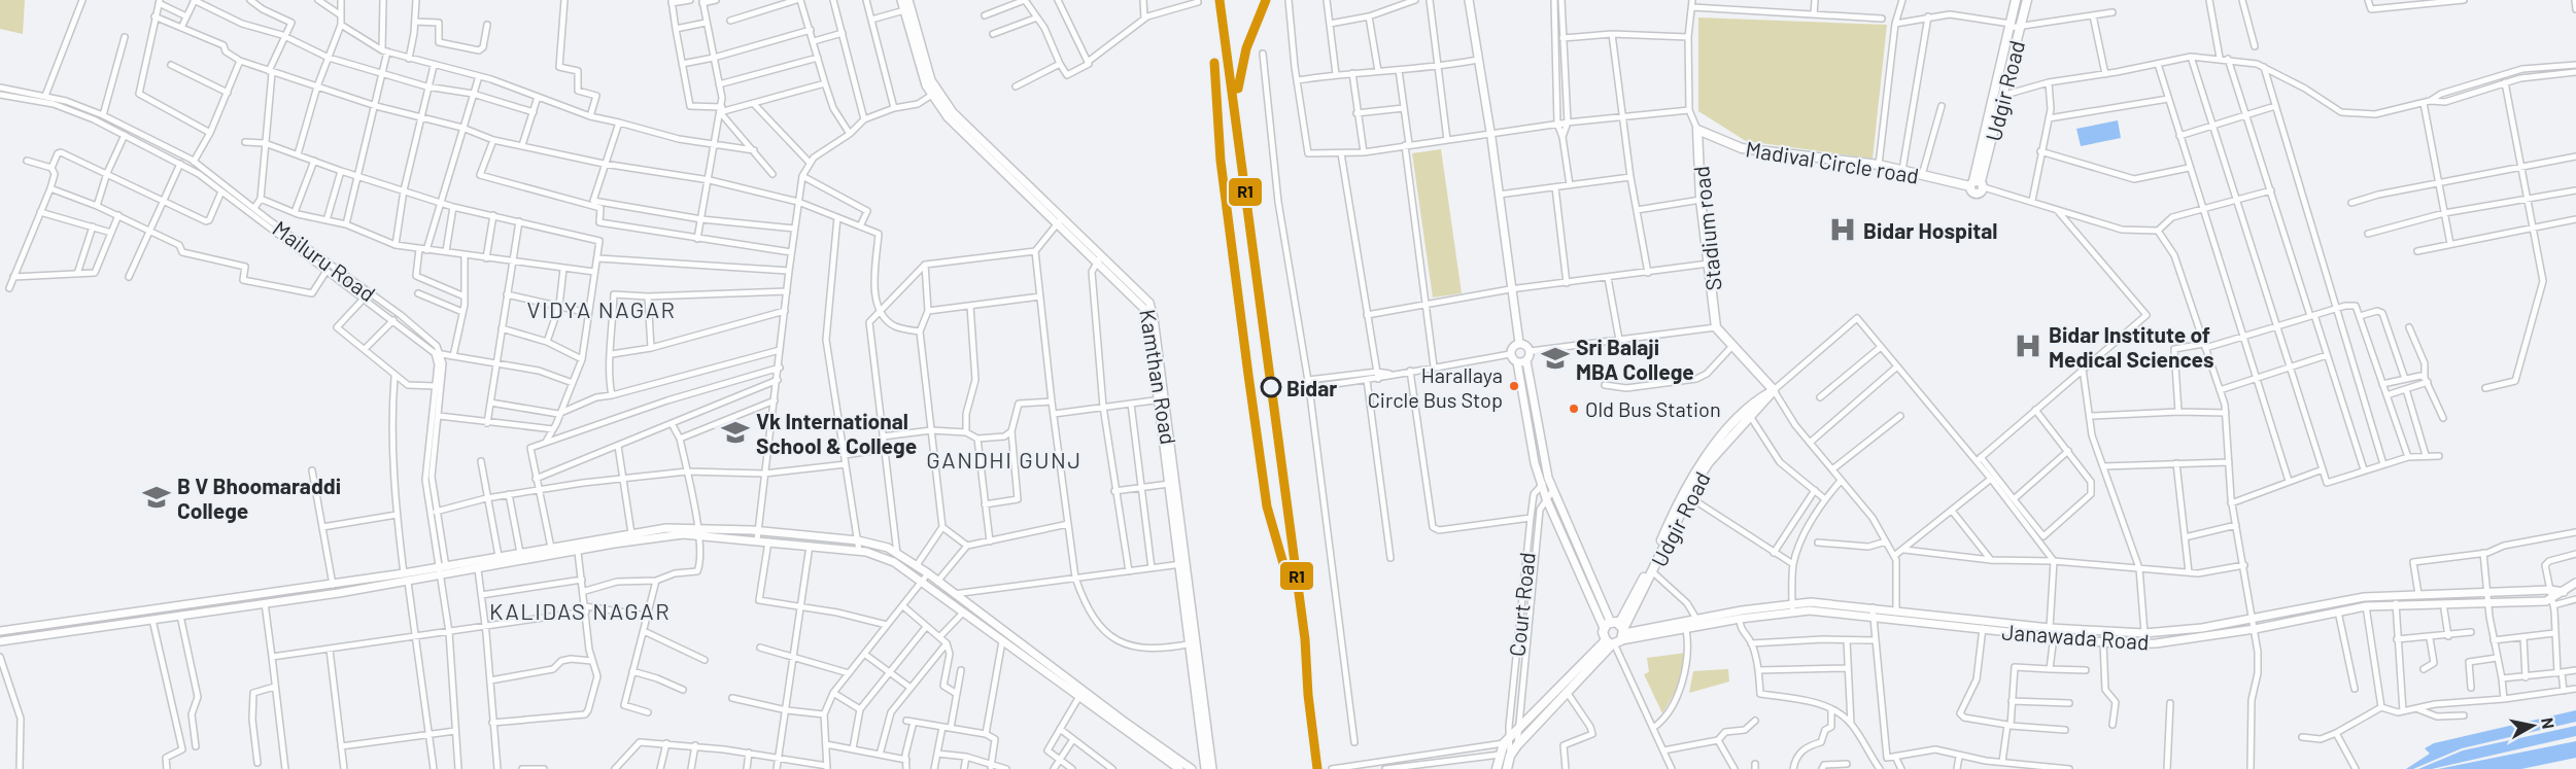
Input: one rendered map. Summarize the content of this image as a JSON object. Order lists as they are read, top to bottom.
{
  "streets": {
    "highway": ["Udgir Road", "Madival Circle road", "Stadium road"],
    "main road": ["Kamthan Road", "Janawada Road"],
    "street": ["Mailuru Road", "Court Road"]
  },
  "crossings": [
    ["Udgir Road", "Madival Circle road"],
    ["Udgir Road", "Court Road"],
    ["Udgir Road", "Janawada Road"],
    ["Madival Circle road", "Stadium road"]
  ],
  "districts": ["VIDYA NAGAR", "GANDHI GUNJ", "KALIDAS NAGAR"],
  "places": {
    "hospital": ["Bidar Hospital", "Bidar Institute of Medical Sciences"],
    "school or university": ["Sri Balaji MBA College", "Vk International School & College", "B V Bhoomaraddi College"],
    "other": ["Harallaya Circle Bus Stop", "Bidar", "Old Bus Station"]
  },
  "lines": ["transit line R1"],
  "north": "right"
}
